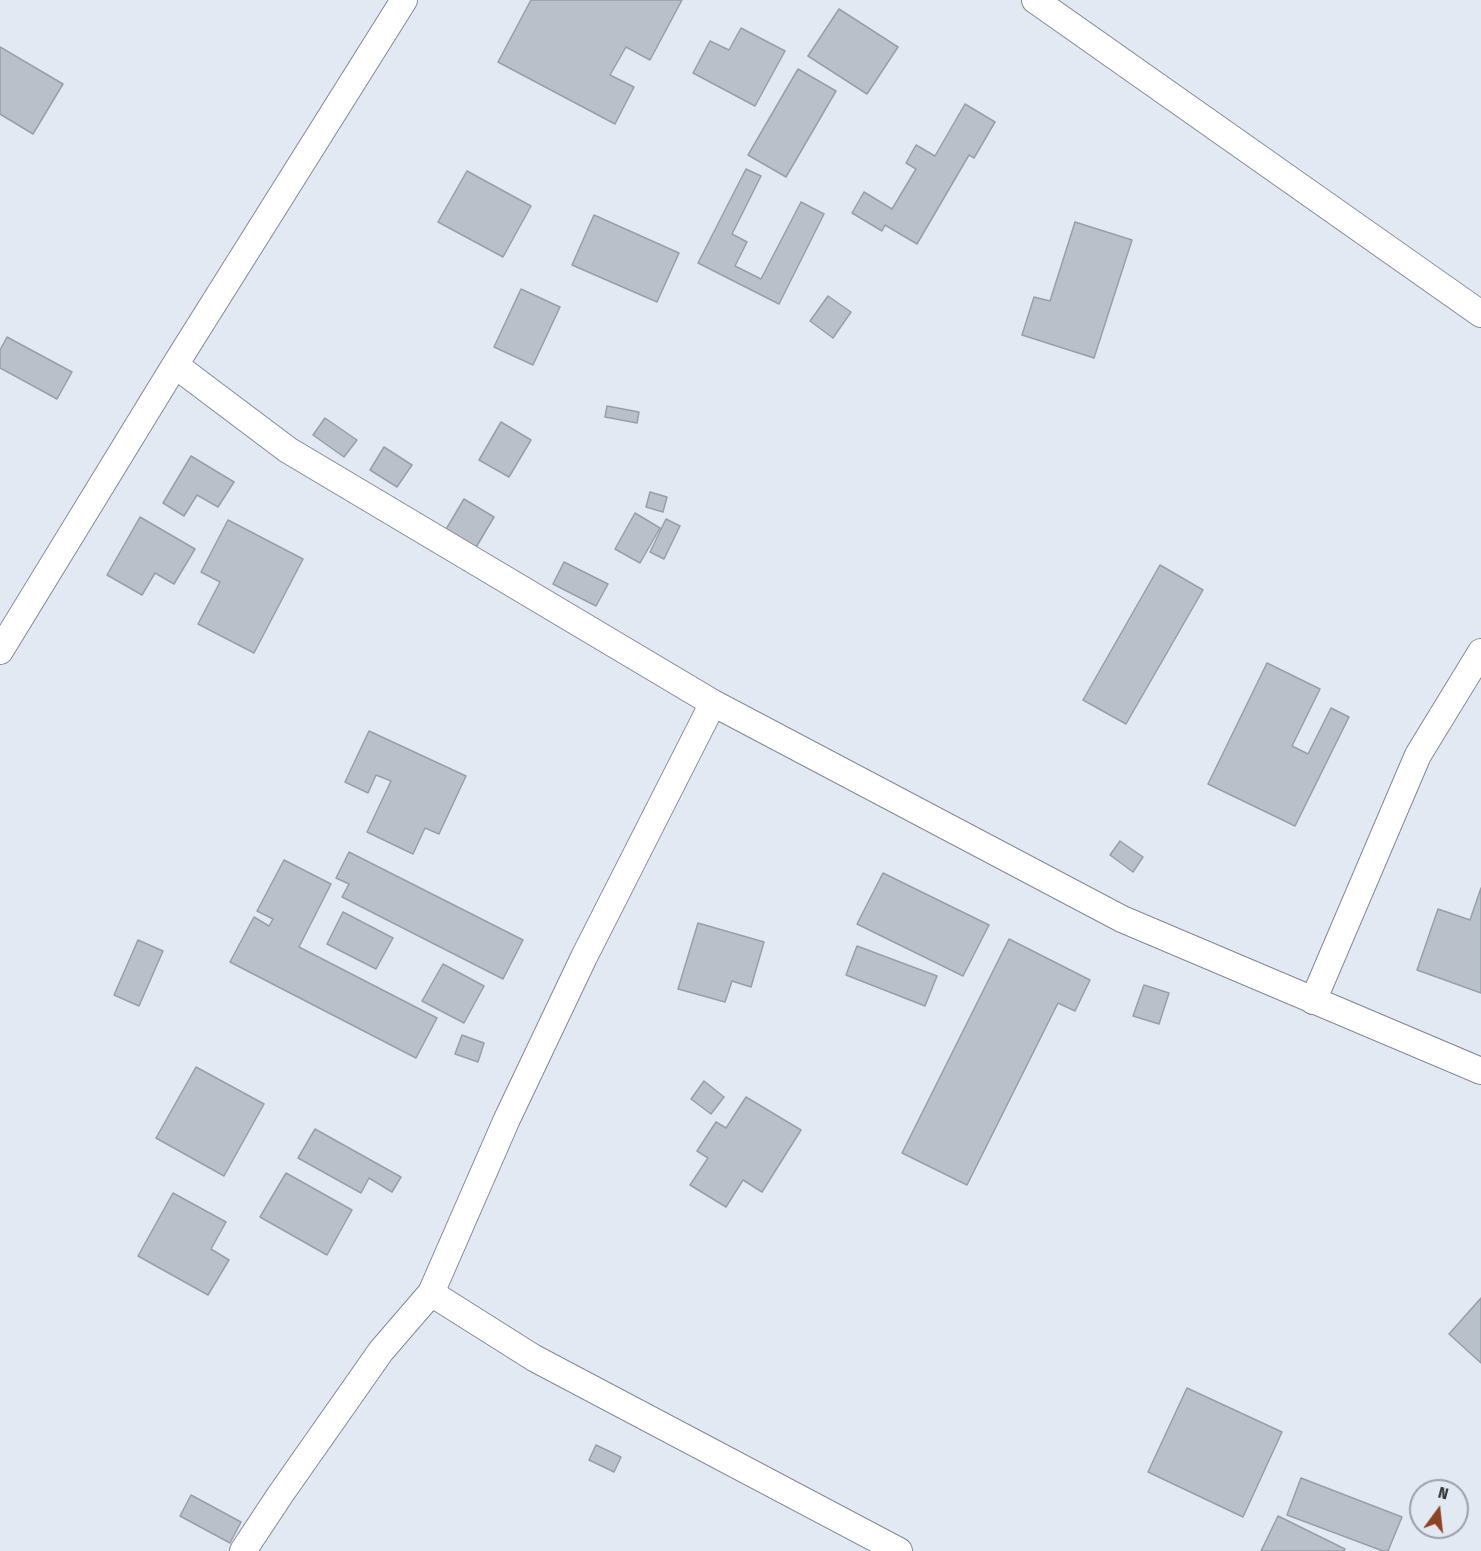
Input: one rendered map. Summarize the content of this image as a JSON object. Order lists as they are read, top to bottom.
{
  "north": "top"
}
